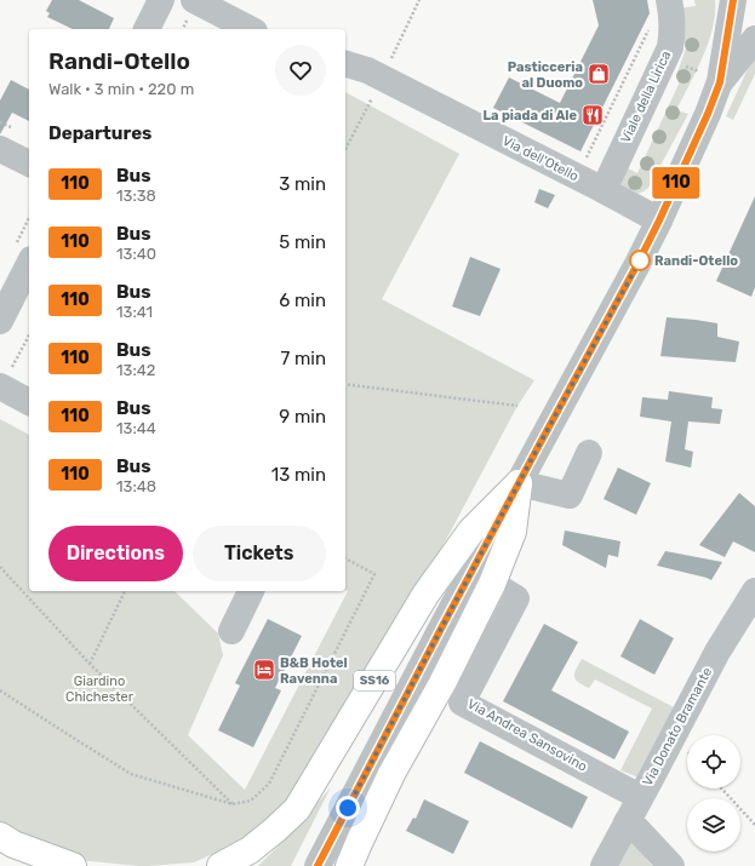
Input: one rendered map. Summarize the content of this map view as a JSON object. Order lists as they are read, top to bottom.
{
  "streets": {
    "highway": ["SS16"],
    "street": [
      "Viale della Lirica",
      "Via dell'Otello",
      "Via Donato Bramante",
      "Via Andrea Sansovino"
    ]
  },
  "crossings": [
    ["Viale della Lirica", "Via dell'Otello"],
    ["Via Donato Bramante", "Via Andrea Sansovino"]
  ],
  "parks": ["Giardino Chichester"],
  "places": {
    "shop": ["Pasticceria al Duomo"],
    "restaurant": ["La piada di Ale"],
    "other": ["Randi-Otello"],
    "hotel": ["B&B Hotel Ravenna"]
  },
  "lines": ["bus line 110"],
  "page": {
    "on_map": "110",
    "heading": [
      ["Randi-Otello", "Walk · 3 min · 220 m"],
      "Departures"
    ],
    "list": [
      {
        "mark": "110",
        "name": "Bus",
        "note": "13:38",
        "value": "3 min"
      },
      {
        "mark": "110",
        "name": "Bus",
        "note": "13:40",
        "value": "5 min"
      },
      {
        "mark": "110",
        "name": "Bus",
        "note": "13:41",
        "value": "6 min"
      },
      {
        "mark": "110",
        "name": "Bus",
        "note": "13:42",
        "value": "7 min"
      },
      {
        "mark": "110",
        "name": "Bus",
        "note": "13:44",
        "value": "9 min"
      },
      {
        "mark": "110",
        "name": "Bus",
        "note": "13:48",
        "value": "13 min"
      }
    ],
    "buttons": ["Directions", "Tickets"]
  }
}
